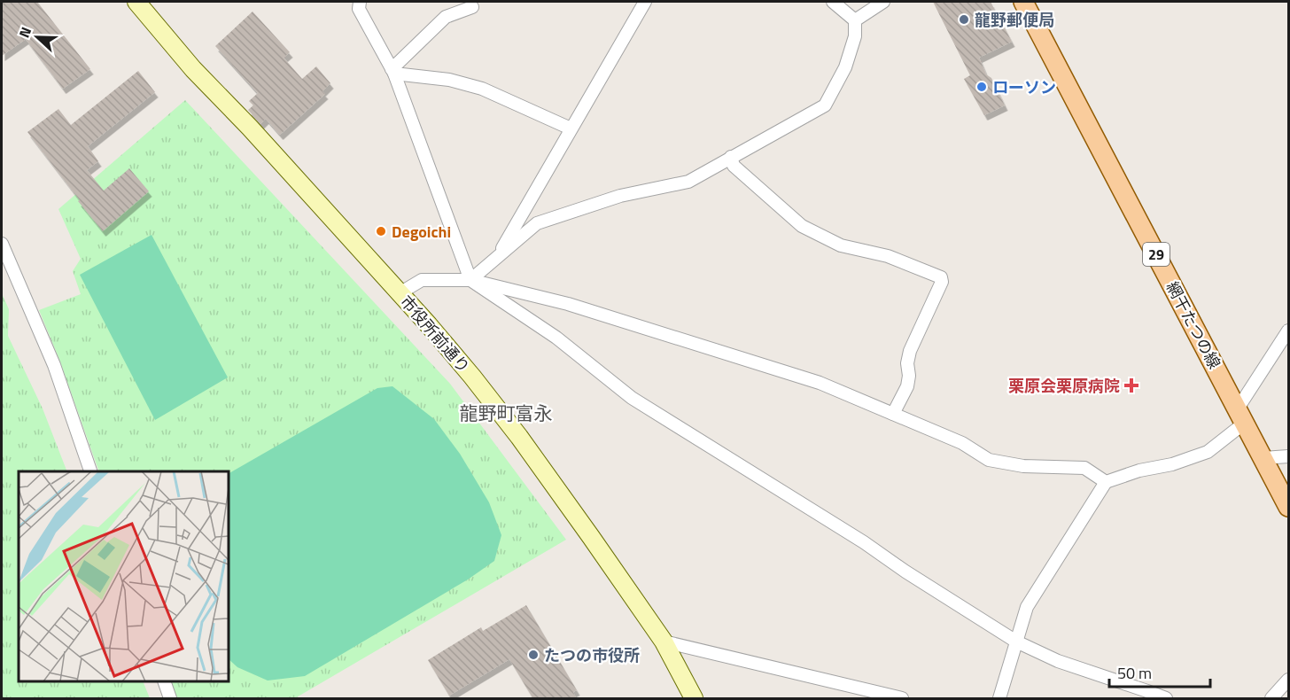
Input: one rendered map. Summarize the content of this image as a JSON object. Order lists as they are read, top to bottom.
{
  "streets": {
    "main road": ["29", "網干たつの線"],
    "street": ["市役所前通り"]
  },
  "districts": ["龍野町富永"],
  "places": {
    "other": [
      "龍野郵便局",
      "ローソン",
      "Degoichi",
      "たつの市役所"
    ],
    "health": ["栗原会栗原病院"]
  },
  "scale_bar": "50 m",
  "north": "left"
}
